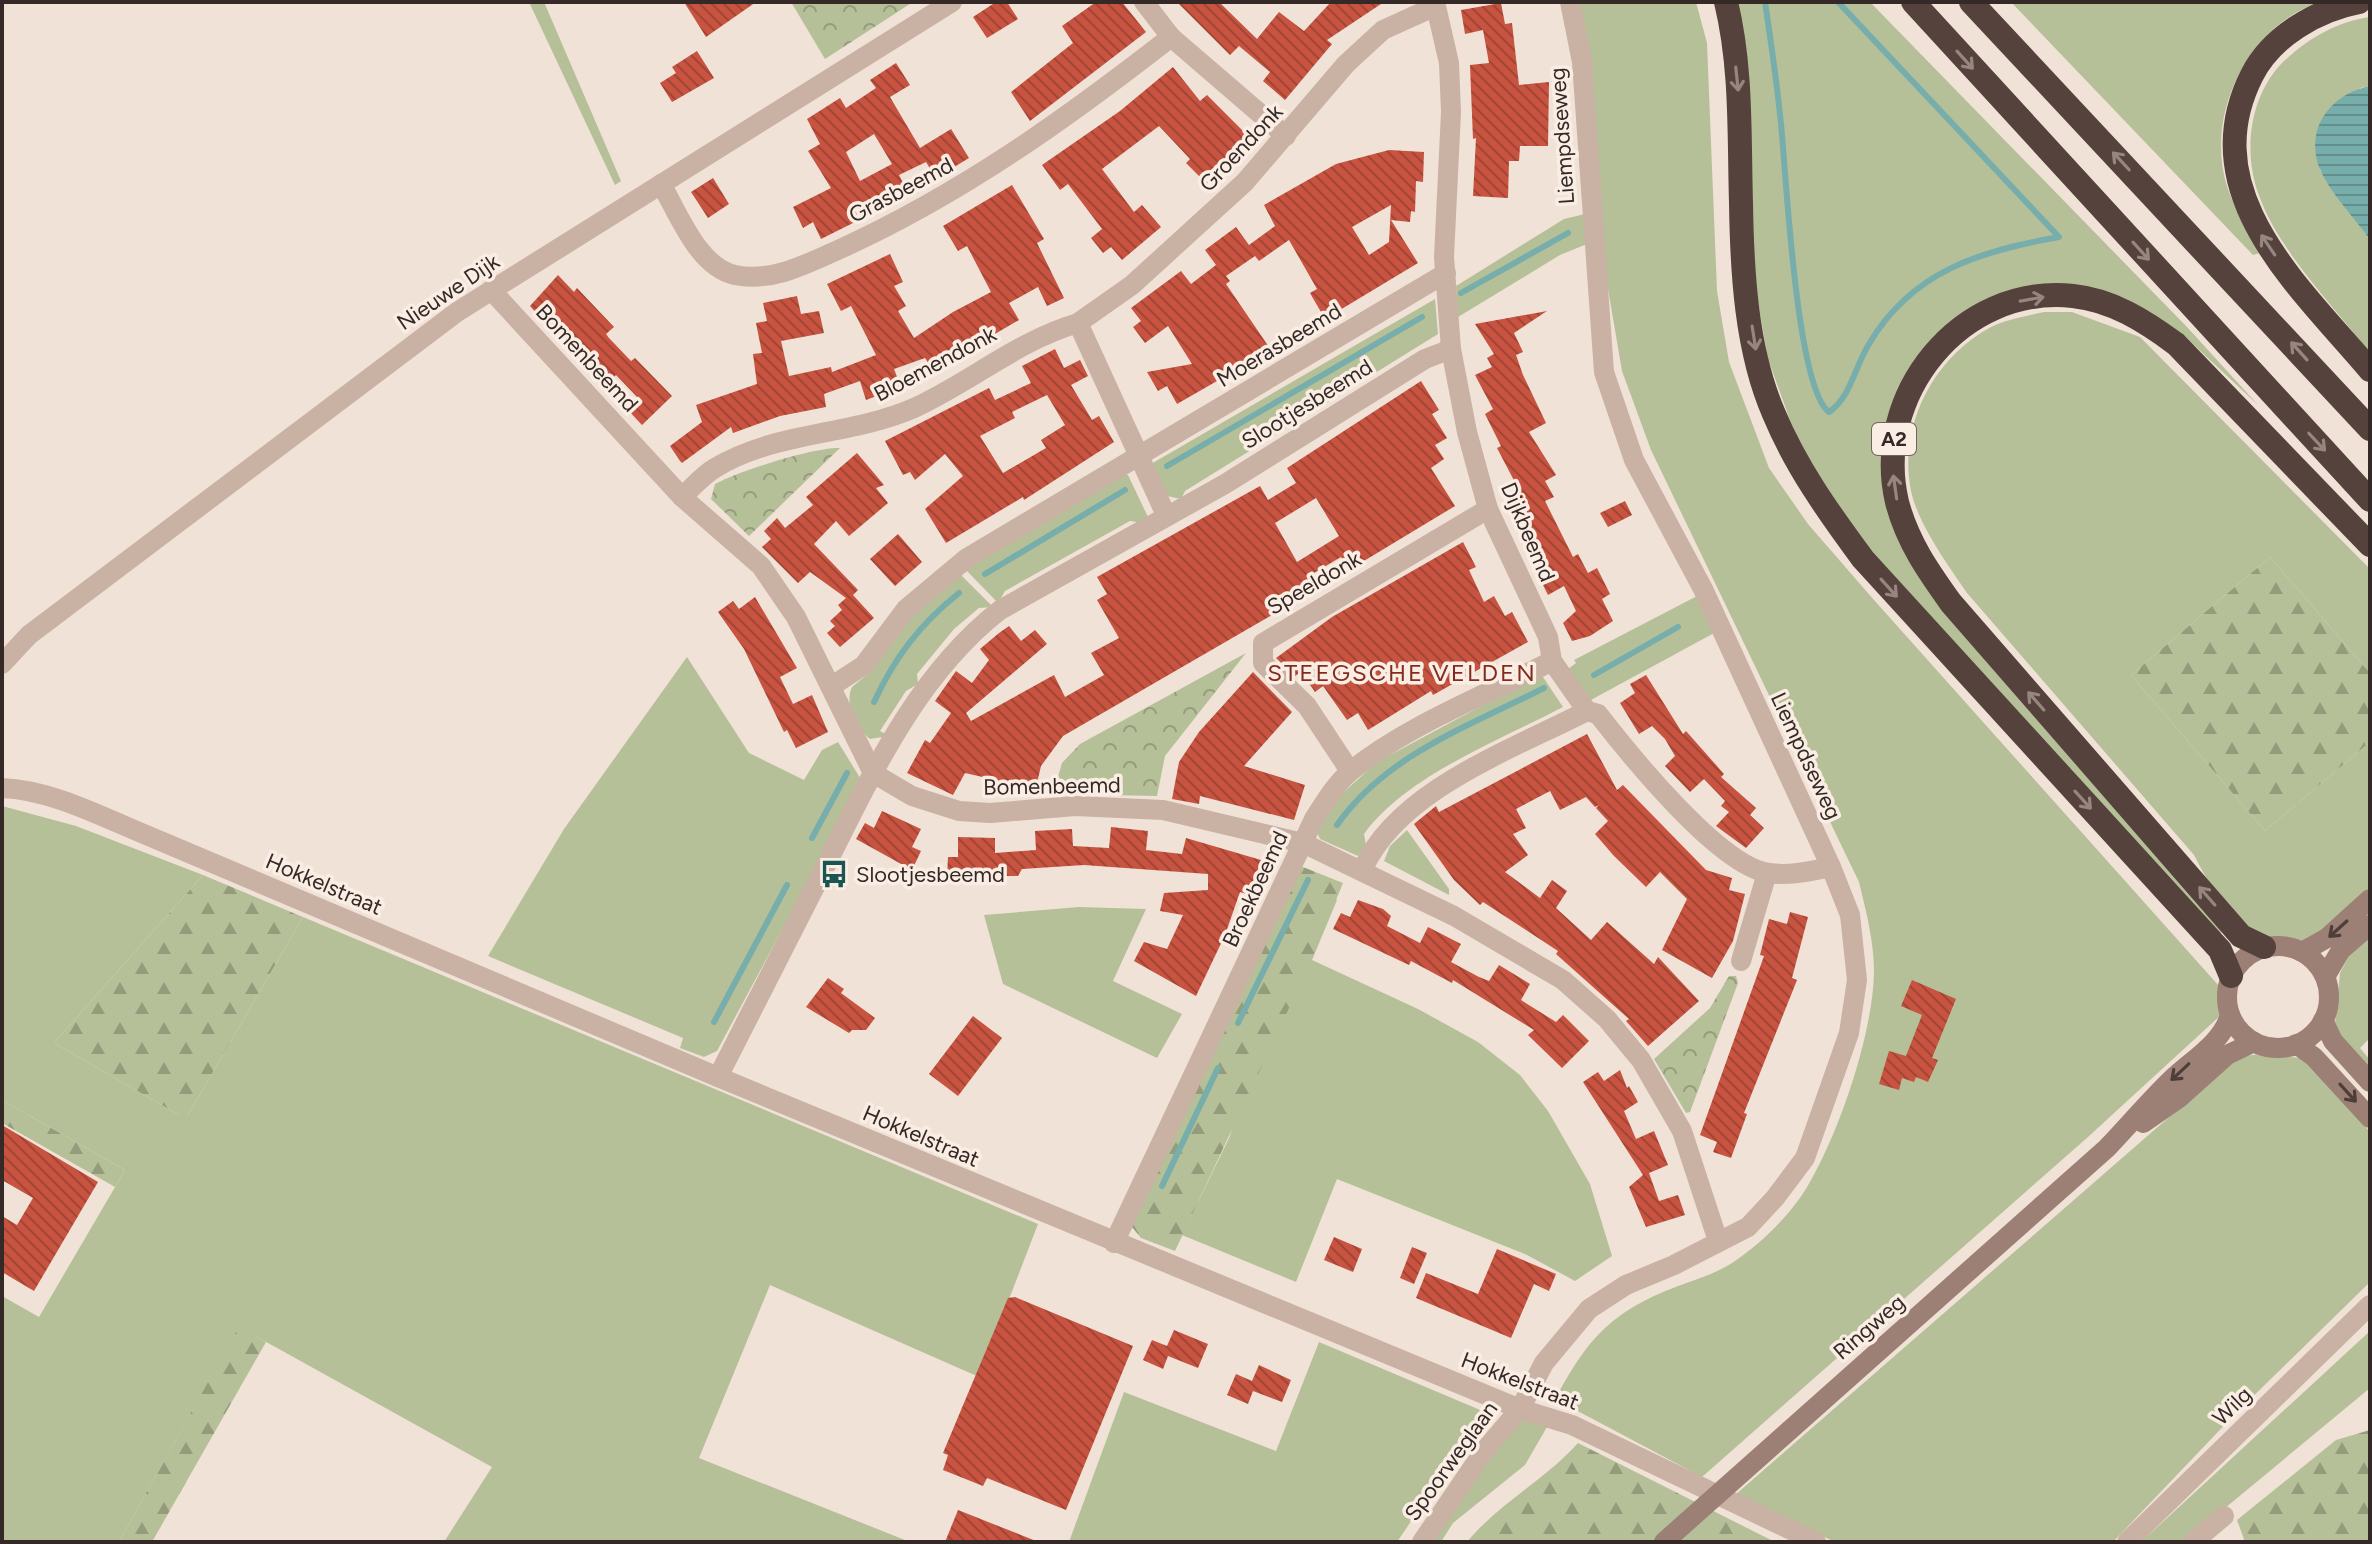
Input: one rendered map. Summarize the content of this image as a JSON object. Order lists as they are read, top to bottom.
{
  "streets": {
    "highway": ["A2"],
    "main road": ["Ringweg"],
    "street": [
      "Liempdseweg",
      "Groendonk",
      "Grasbeemd",
      "Nieuwe Dijk",
      "Moerasbeemd",
      "Bomenbeemd",
      "Bloemendonk",
      "Slootjesbeemd",
      "Dijkbeemd",
      "Speeldonk",
      "Hokkelstraat",
      "Broekbeemd",
      "Wilg",
      "Spoorweglaan"
    ]
  },
  "crossings": [
    ["Liempdseweg", "Bomenbeemd"],
    ["Liempdseweg", "Hokkelstraat"],
    ["Liempdseweg", "Spoorweglaan"],
    ["Groendonk", "Bloemendonk"],
    ["Groendonk", "Dijkbeemd"],
    ["Grasbeemd", "Nieuwe Dijk"],
    ["Nieuwe Dijk", "Bomenbeemd"],
    ["Moerasbeemd", "Dijkbeemd"],
    ["Bomenbeemd", "Bloemendonk"],
    ["Bomenbeemd", "Slootjesbeemd"],
    ["Bomenbeemd", "Broekbeemd"],
    ["Slootjesbeemd", "Dijkbeemd"],
    ["Slootjesbeemd", "Hokkelstraat"],
    ["A2", "Ringweg"],
    ["Dijkbeemd", "Speeldonk"],
    ["Dijkbeemd", "Broekbeemd"],
    ["Speeldonk", "Broekbeemd"],
    ["Hokkelstraat", "Broekbeemd"],
    ["Hokkelstraat", "Spoorweglaan"]
  ],
  "districts": ["STEEGSCHE VELDEN"],
  "places": {
    "bus stop": ["Slootjesbeemd"]
  }
}
